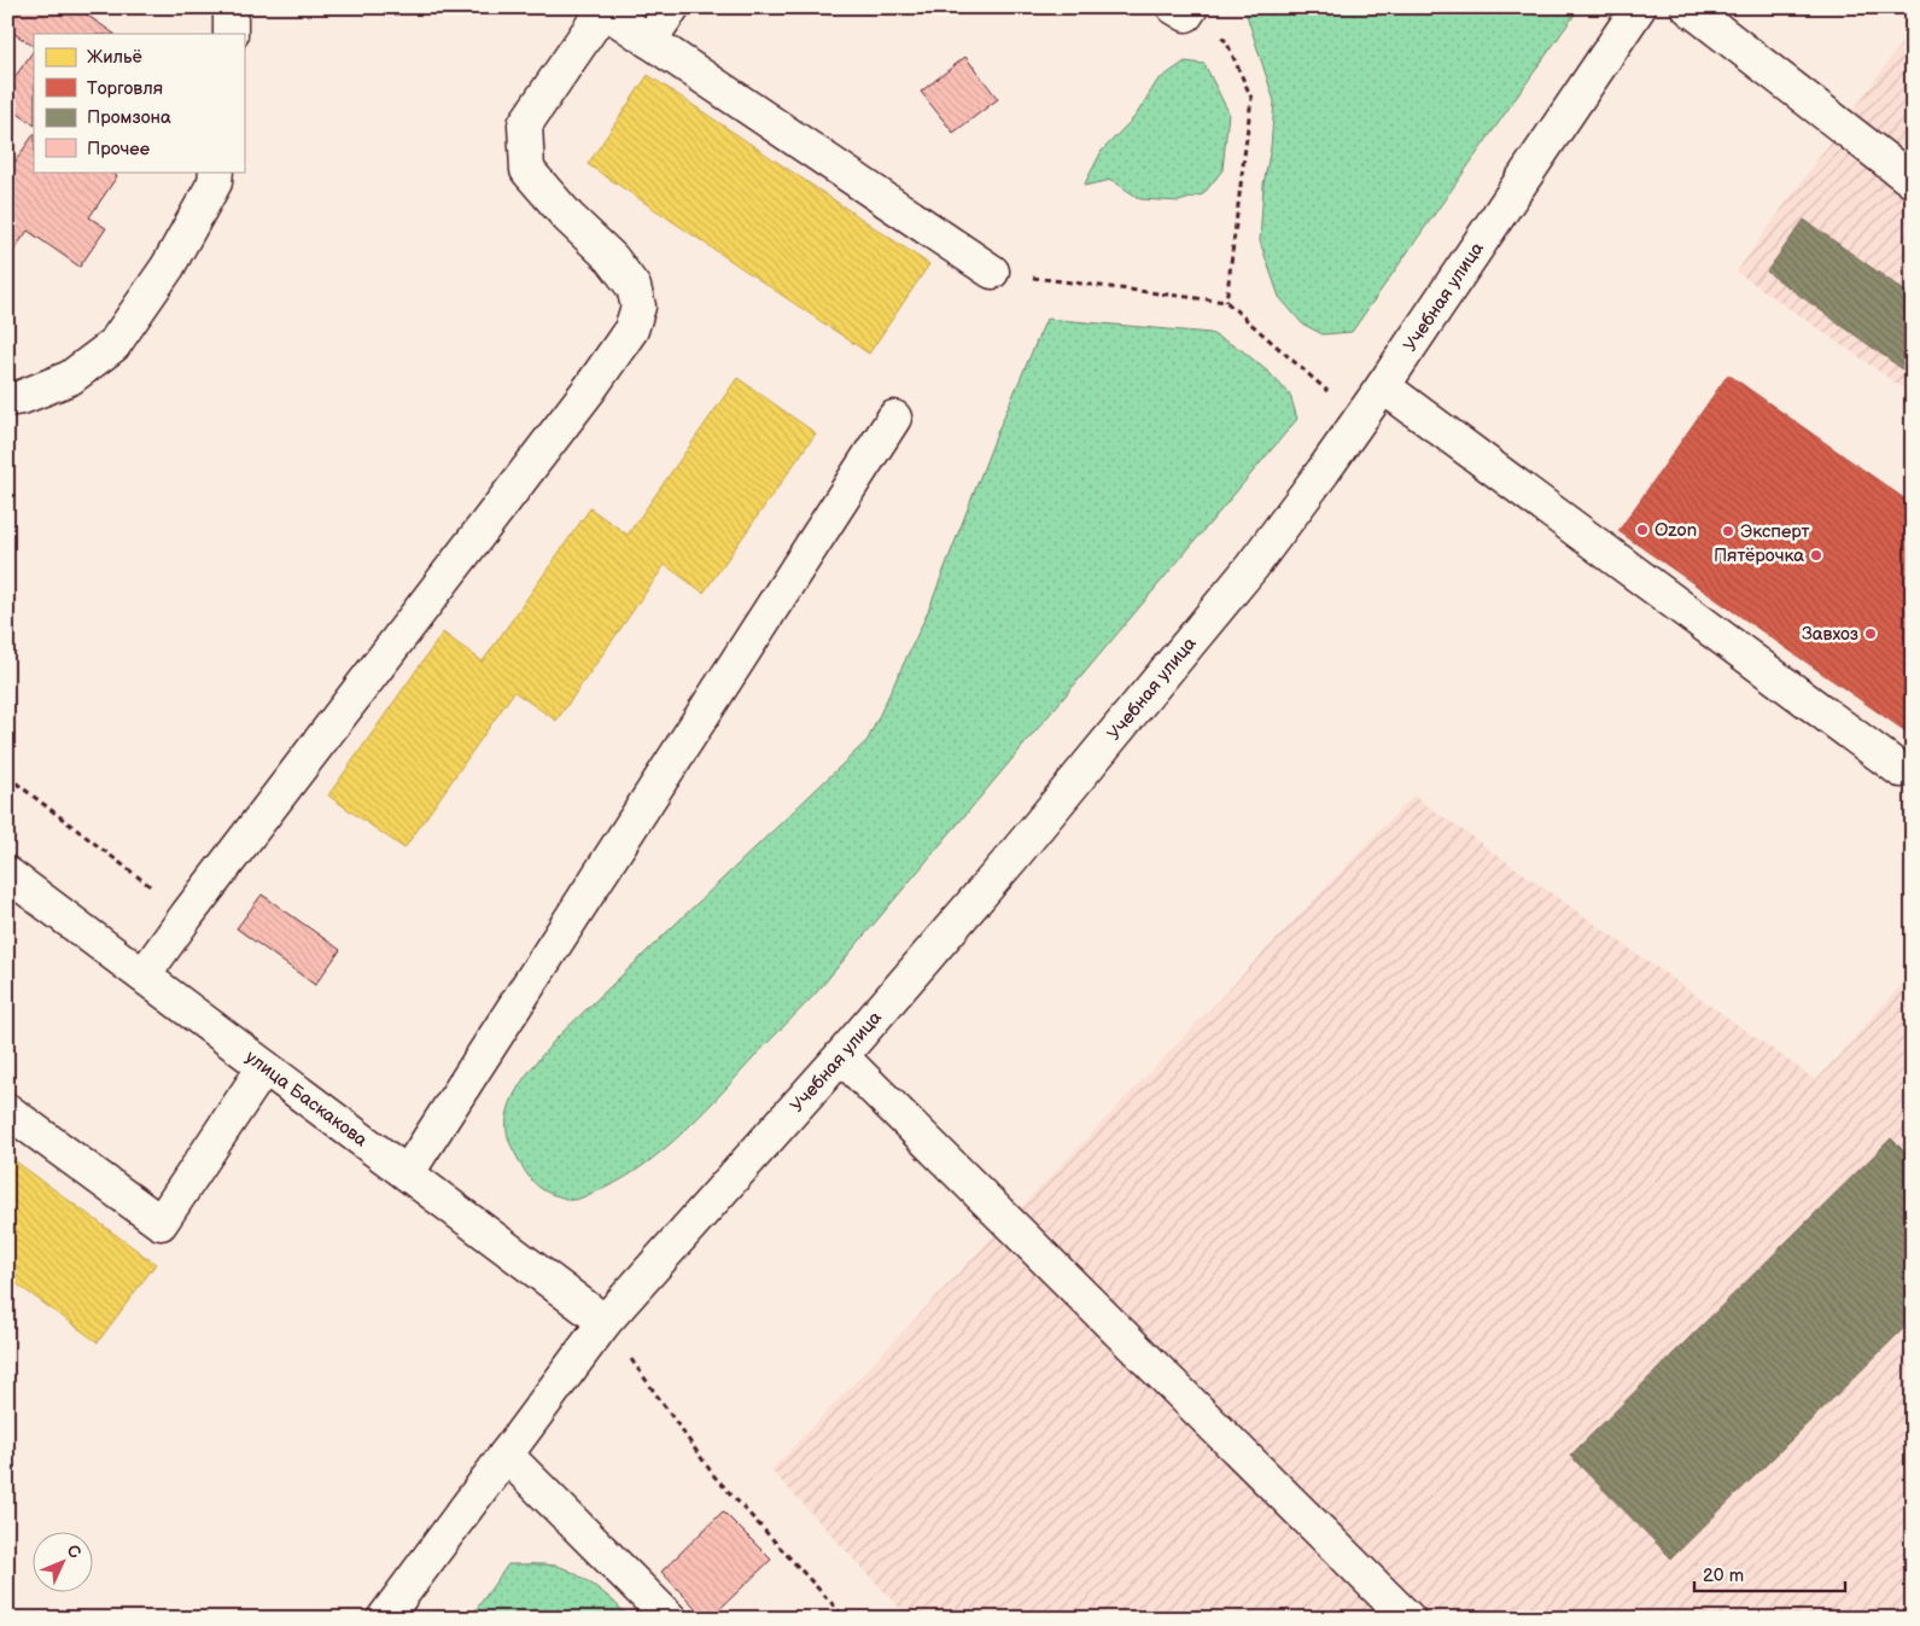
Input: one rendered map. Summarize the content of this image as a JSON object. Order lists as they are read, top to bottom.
{
  "streets": {
    "street": ["Учебная улица", "улица Баскакова"]
  },
  "crossings": [
    ["Учебная улица", "улица Баскакова"]
  ],
  "places": [
    "Ozon",
    "Эксперт",
    "Пятёрочка",
    "Завхоз"
  ],
  "legend": [
    "Жильё",
    "Торговля",
    "Промзона",
    "Прочее"
  ],
  "scale_bar": "20 m",
  "north": "top right"
}
